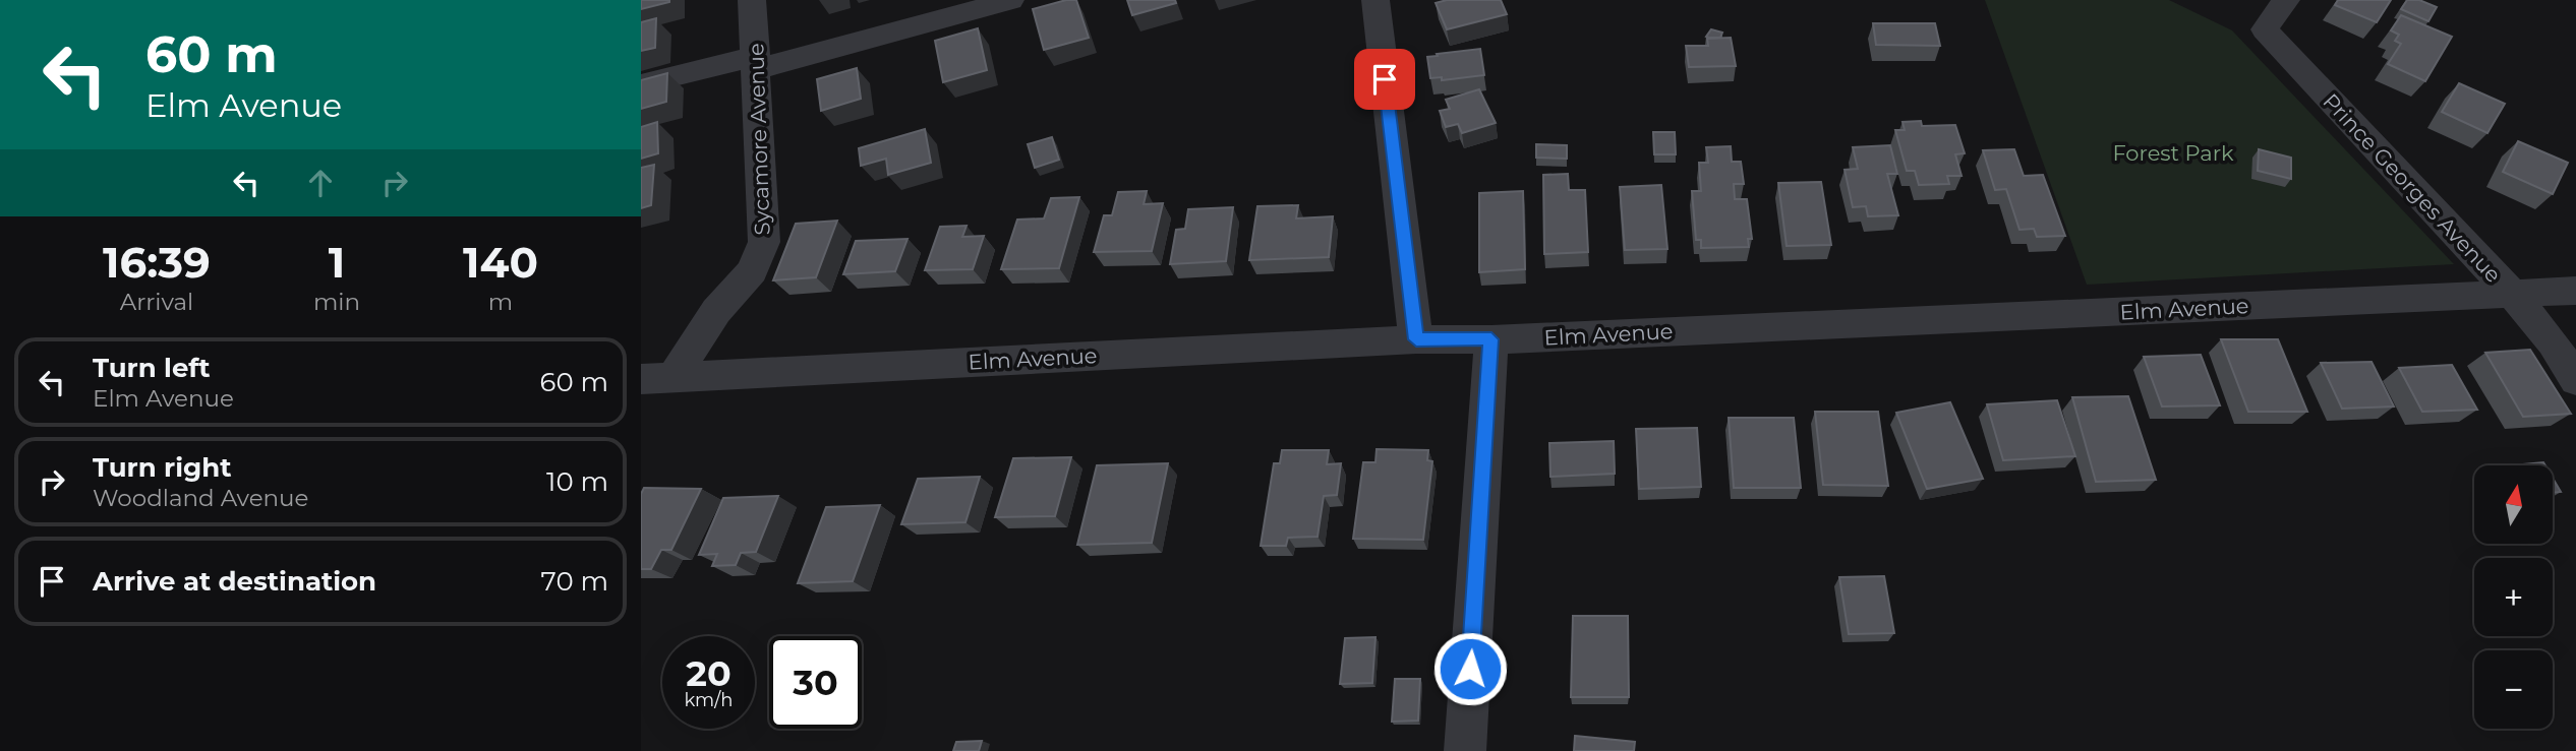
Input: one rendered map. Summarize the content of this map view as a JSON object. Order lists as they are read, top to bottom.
{
  "streets": {
    "street": ["Sycamore Avenue", "Prince Georges Avenue", "Elm Avenue"]
  },
  "crossings": [
    ["Sycamore Avenue", "Elm Avenue"],
    ["Prince Georges Avenue", "Elm Avenue"]
  ],
  "parks": ["Forest Park"],
  "north": "top",
  "page": {
    "turn": ["60 m", "Elm Avenue"],
    "eta": [
      "16:39",
      "Arrival",
      "1",
      "min",
      "140",
      "m"
    ],
    "list": [
      {
        "name": "Turn left",
        "note": "Elm Avenue",
        "value": "60 m"
      },
      {
        "name": "Turn right",
        "note": "Woodland Avenue",
        "value": "10 m"
      },
      {
        "name": "Arrive at destination",
        "value": "70 m"
      }
    ],
    "map_buttons": ["+", "−"],
    "speed": "20 km/h",
    "limit": "30"
  }
}
